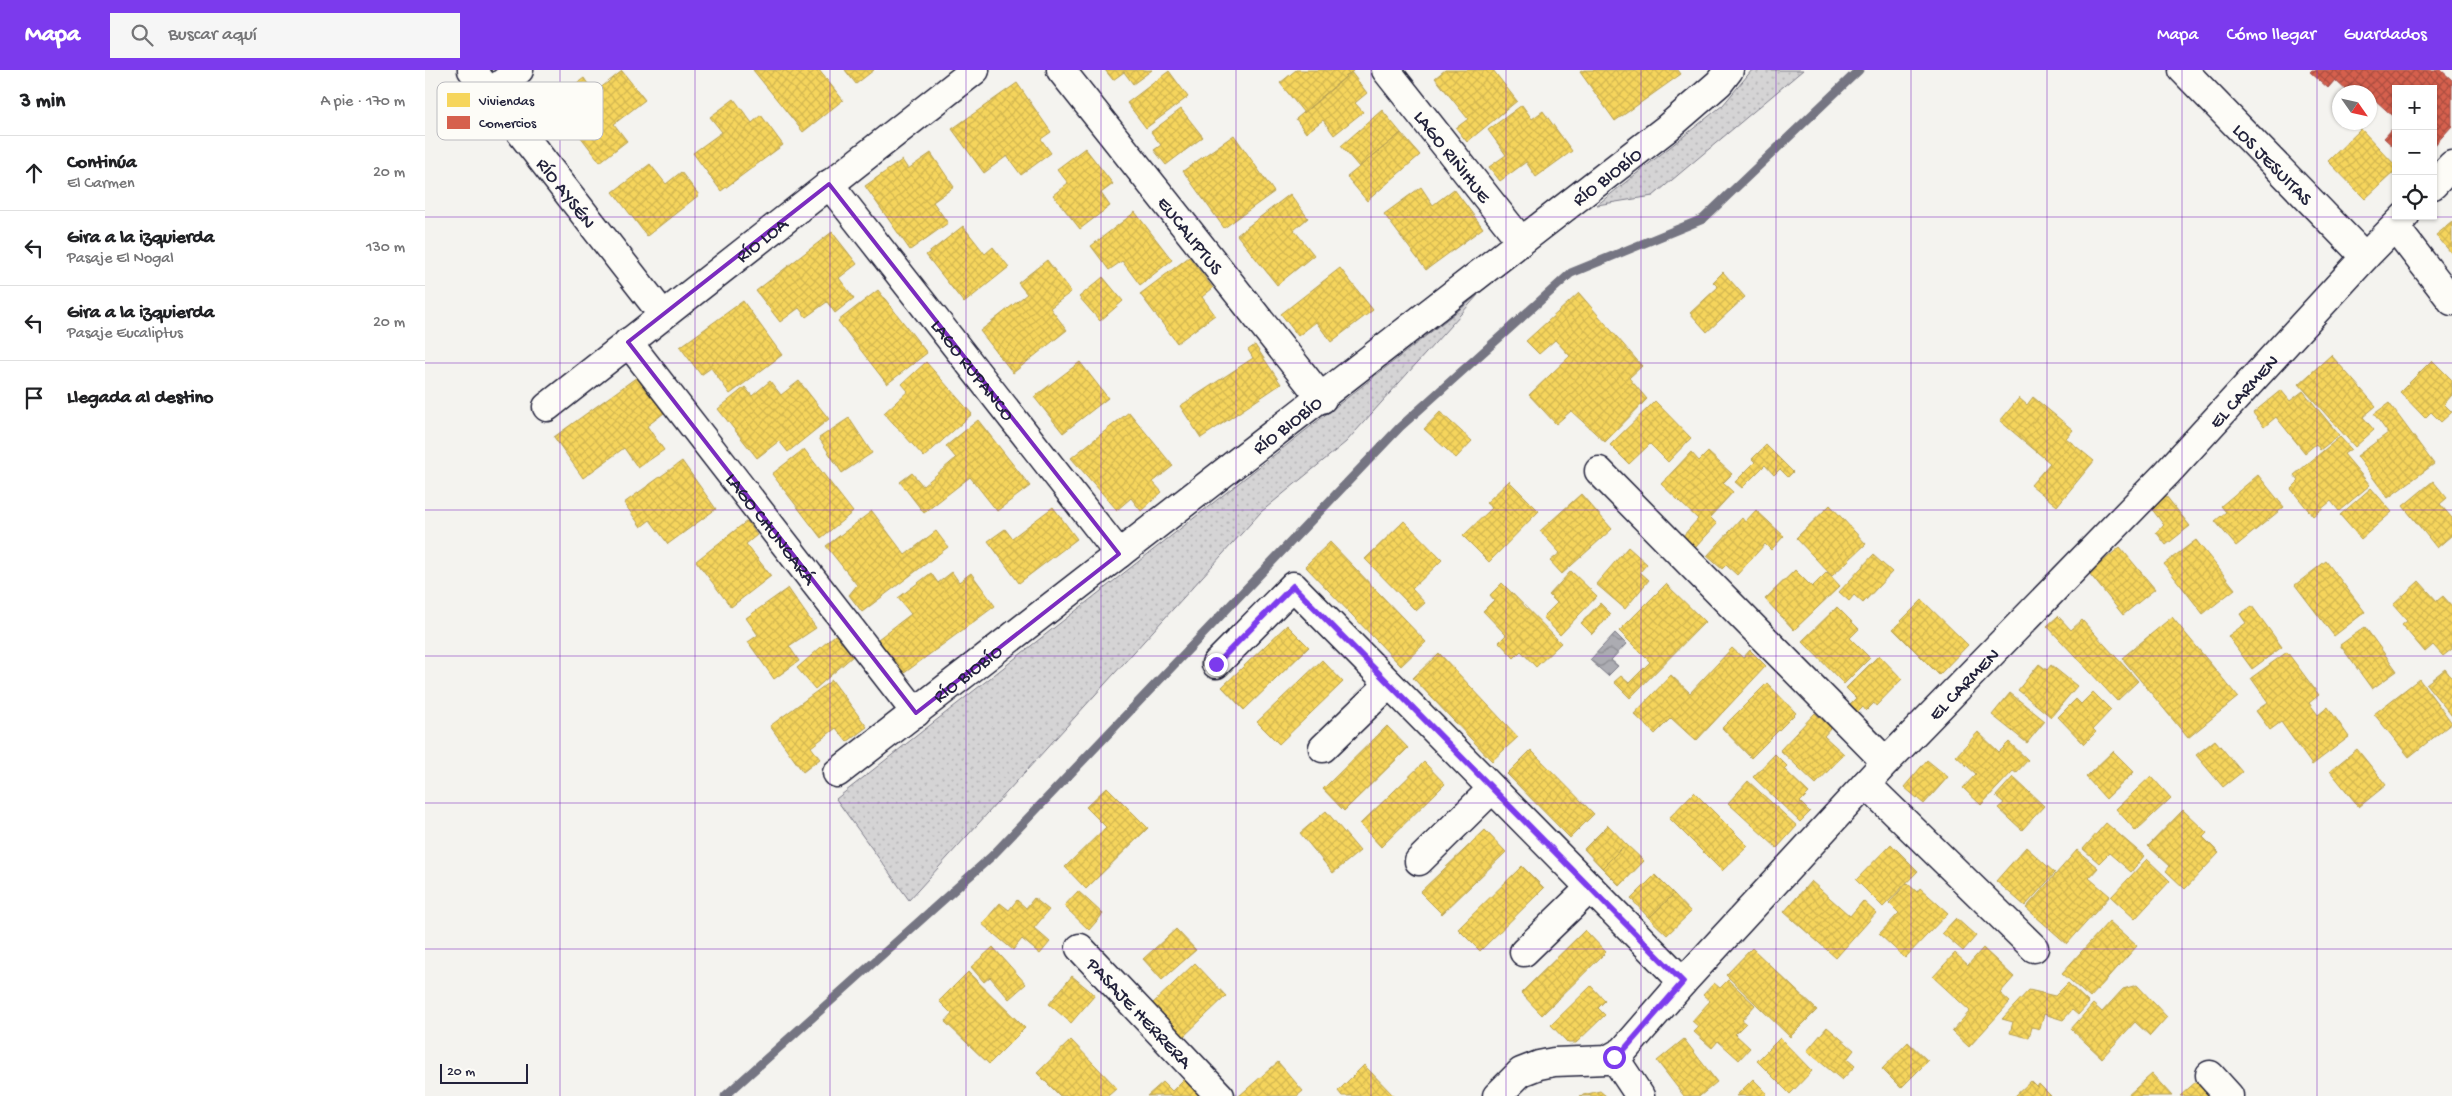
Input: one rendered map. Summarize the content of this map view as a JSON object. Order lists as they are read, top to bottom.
{
  "streets": {
    "street": [
      "LAGO RIÑIHUE",
      "LOS JESUITAS",
      "RÍO BIOBÍO",
      "RÍO AYSÉN",
      "EUCALIPTUS",
      "RÍO LOA",
      "LAGO RUPANCO",
      "EL CARMEN",
      "LAGO CHUNGARÁ",
      "PASAJE HERRERA"
    ]
  },
  "crossings": [
    ["LAGO RIÑIHUE", "RÍO BIOBÍO"],
    ["LOS JESUITAS", "EL CARMEN"],
    ["RÍO BIOBÍO", "EUCALIPTUS"],
    ["RÍO BIOBÍO", "LAGO RUPANCO"],
    ["RÍO BIOBÍO", "LAGO CHUNGARÁ"],
    ["RÍO AYSÉN", "RÍO LOA"],
    ["RÍO LOA", "LAGO RUPANCO"],
    ["RÍO LOA", "LAGO CHUNGARÁ"]
  ],
  "legend": ["Viviendas", "Comercios"],
  "scale_bar": "20 m",
  "north": "bottom right",
  "page": {
    "header": "Mapa",
    "search": "Buscar aquí",
    "nav": ["Mapa", "Cómo llegar", "Guardados"],
    "heading": ["3 min", "A pie · 170 m"],
    "map_buttons": ["+", "−"],
    "list": [
      ["Continúa", "El Carmen", "20 m"],
      ["Gira a la izquierda", "Pasaje El Nogal", "130 m"],
      ["Gira a la izquierda", "Pasaje Eucaliptus", "20 m"],
      "Llegada al destino"
    ],
    "scale": "20 m"
  }
}
